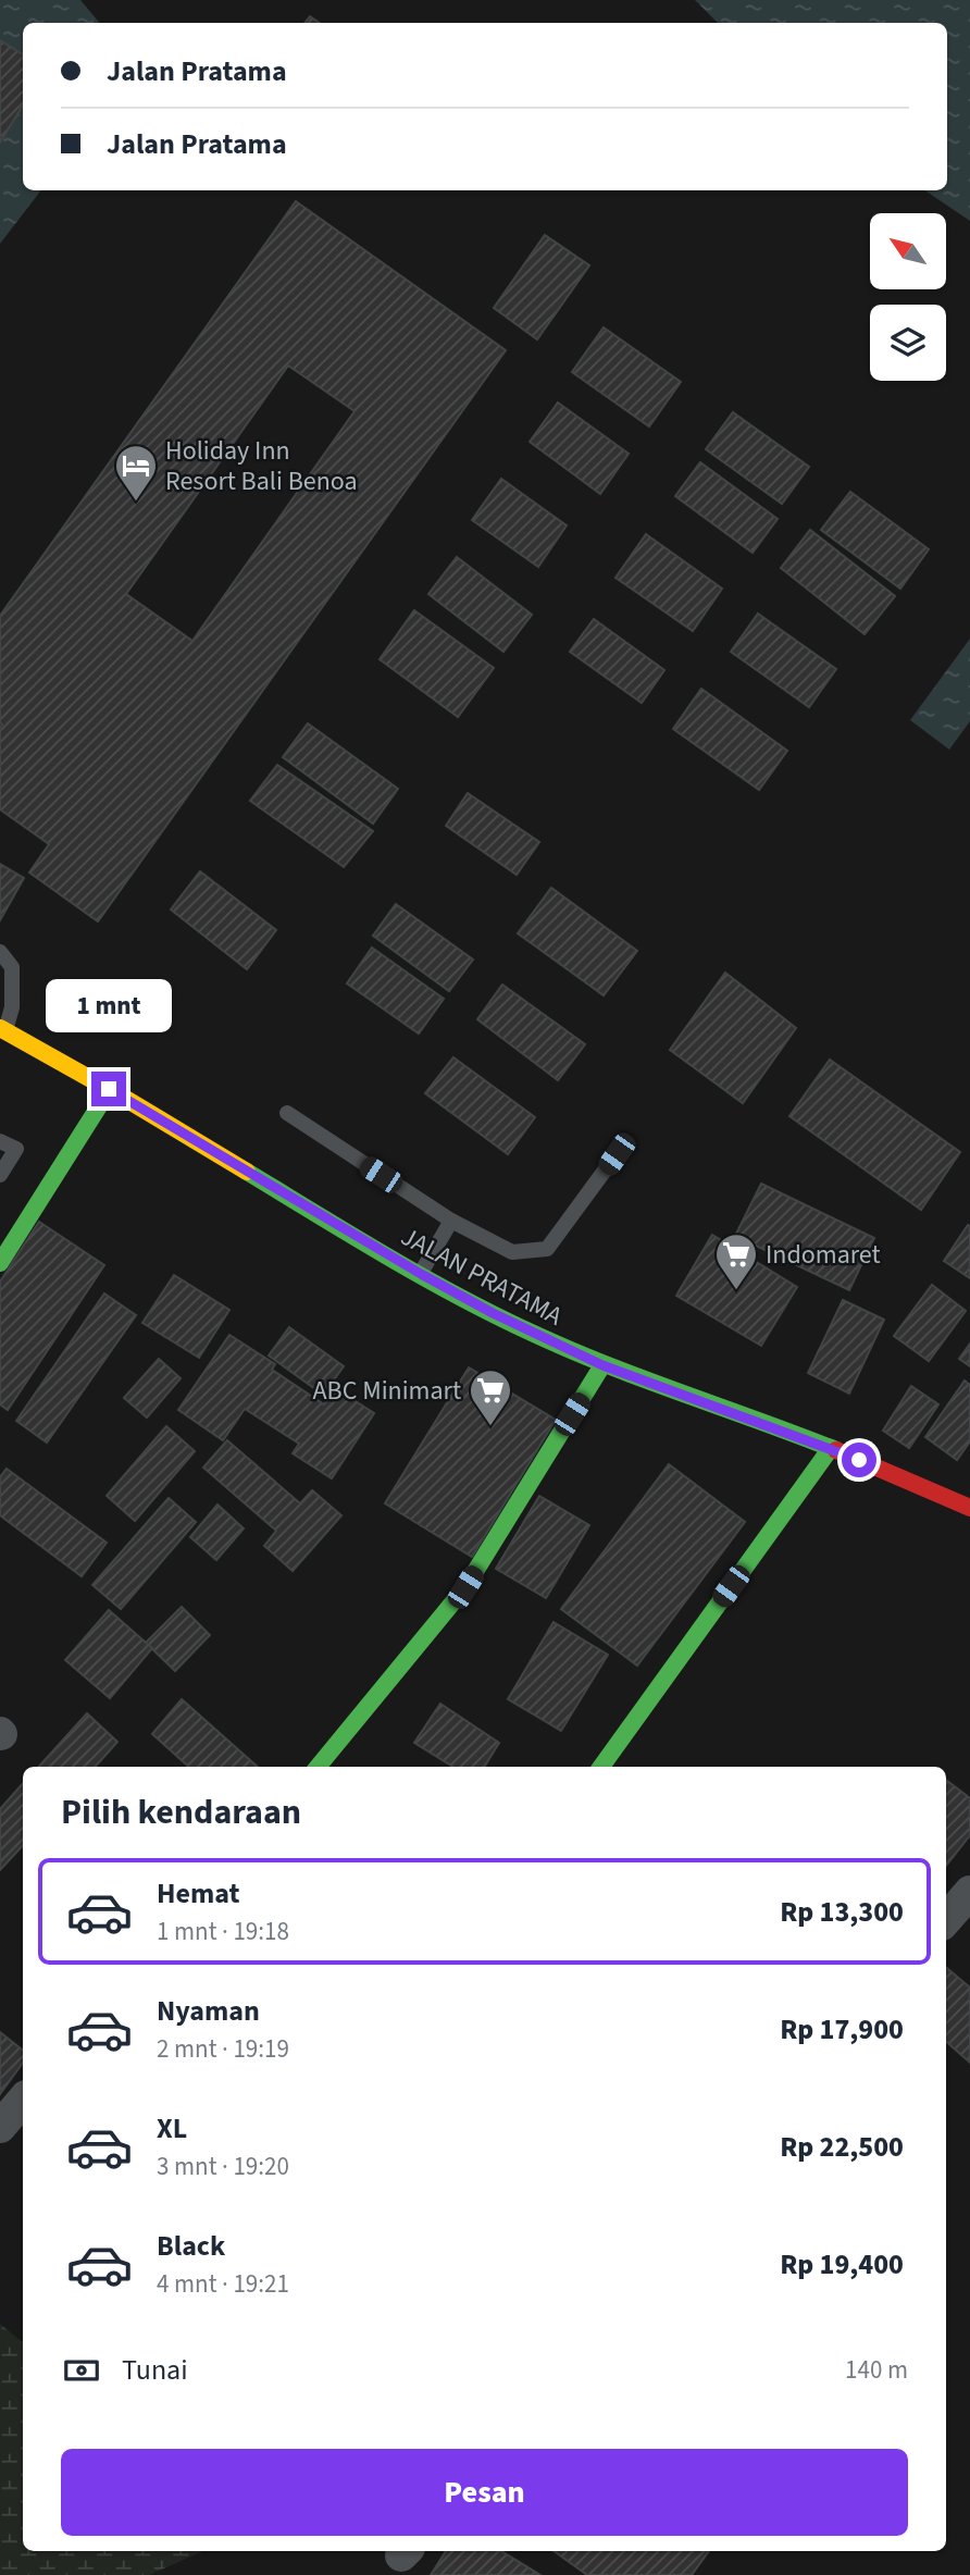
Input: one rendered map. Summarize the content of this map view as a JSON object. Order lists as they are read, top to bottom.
{
  "streets": {
    "street": ["JALAN PRATAMA"]
  },
  "places": {
    "hotel": ["Holiday Inn Resort Bali Benoa"],
    "supermarket": ["Indomaret", "ABC Minimart"]
  },
  "north": "top left",
  "page": {
    "banner": ["Jalan Pratama", "Jalan Pratama"],
    "bubble": "1 mnt",
    "heading": "Pilih kendaraan",
    "list": [
      {
        "name": "Hemat",
        "note": "1 mnt · 19:18",
        "value": "Rp 13,300"
      },
      {
        "name": "Nyaman",
        "note": "2 mnt · 19:19",
        "value": "Rp 17,900"
      },
      {
        "name": "XL",
        "note": "3 mnt · 19:20",
        "value": "Rp 22,500"
      },
      {
        "name": "Black",
        "note": "4 mnt · 19:21",
        "value": "Rp 19,400"
      }
    ],
    "pay": ["Tunai", "140 m"],
    "buttons": "Pesan"
  }
}
